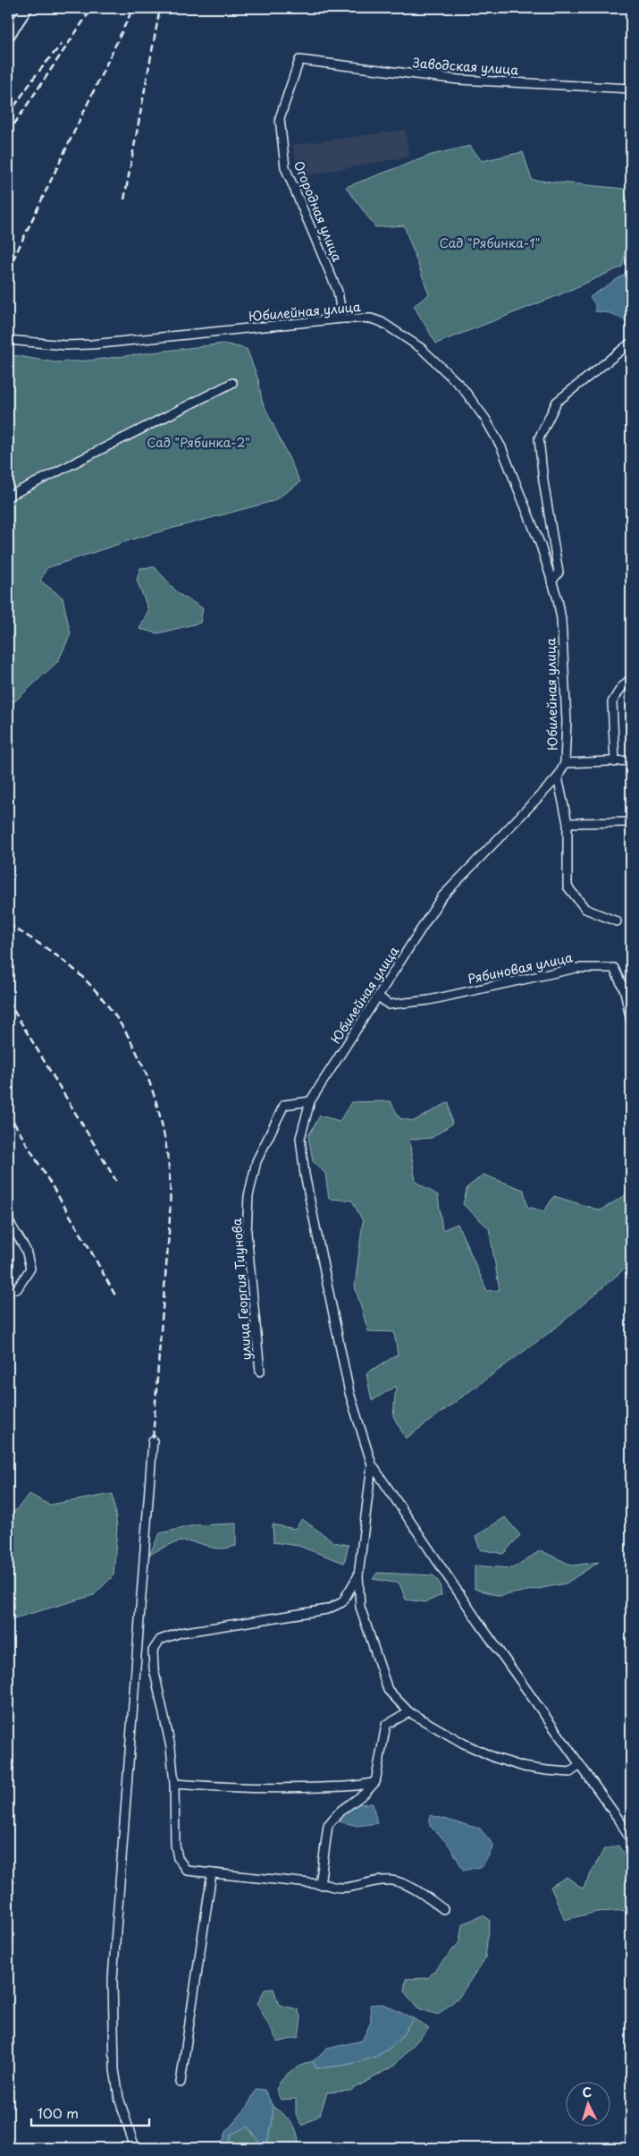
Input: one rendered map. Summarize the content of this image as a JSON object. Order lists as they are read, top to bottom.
{
  "streets": {
    "street": [
      "Заводская улица",
      "Огородная улица",
      "Юбилейная улица",
      "Рябиновая улица",
      "улица Георгия Тиунова"
    ]
  },
  "crossings": [
    ["Заводская улица", "Огородная улица"],
    ["Огородная улица", "Юбилейная улица"],
    ["Юбилейная улица", "Рябиновая улица"],
    ["Юбилейная улица", "улица Георгия Тиунова"]
  ],
  "parks": ["Сад \"Рябинка-1\"", "Сад \"Рябинка-2\""],
  "scale_bar": "100 m",
  "north": "top"
}
